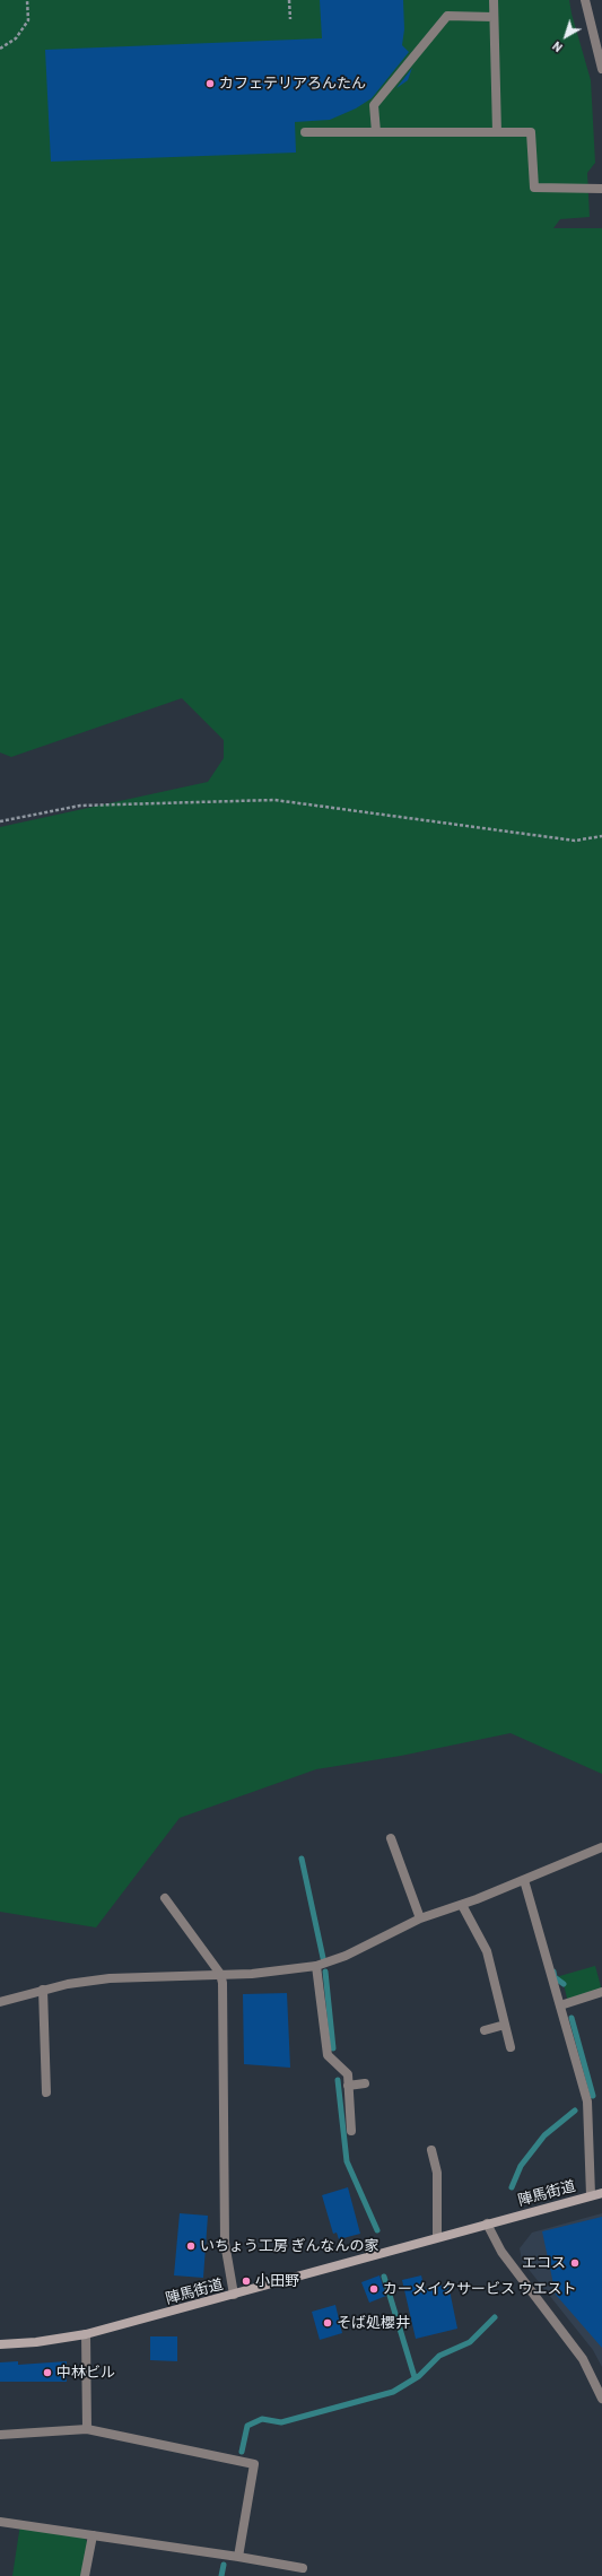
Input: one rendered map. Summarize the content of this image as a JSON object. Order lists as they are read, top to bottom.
{
  "streets": {
    "main road": ["陣馬街道"]
  },
  "places": [
    "カフェテリアろんたん",
    "いちょう工房 ぎんなんの家",
    "エコス",
    "小田野",
    "カーメイクサービス ウエスト",
    "そば処櫻井",
    "中林ビル"
  ],
  "north": "bottom left"
}
